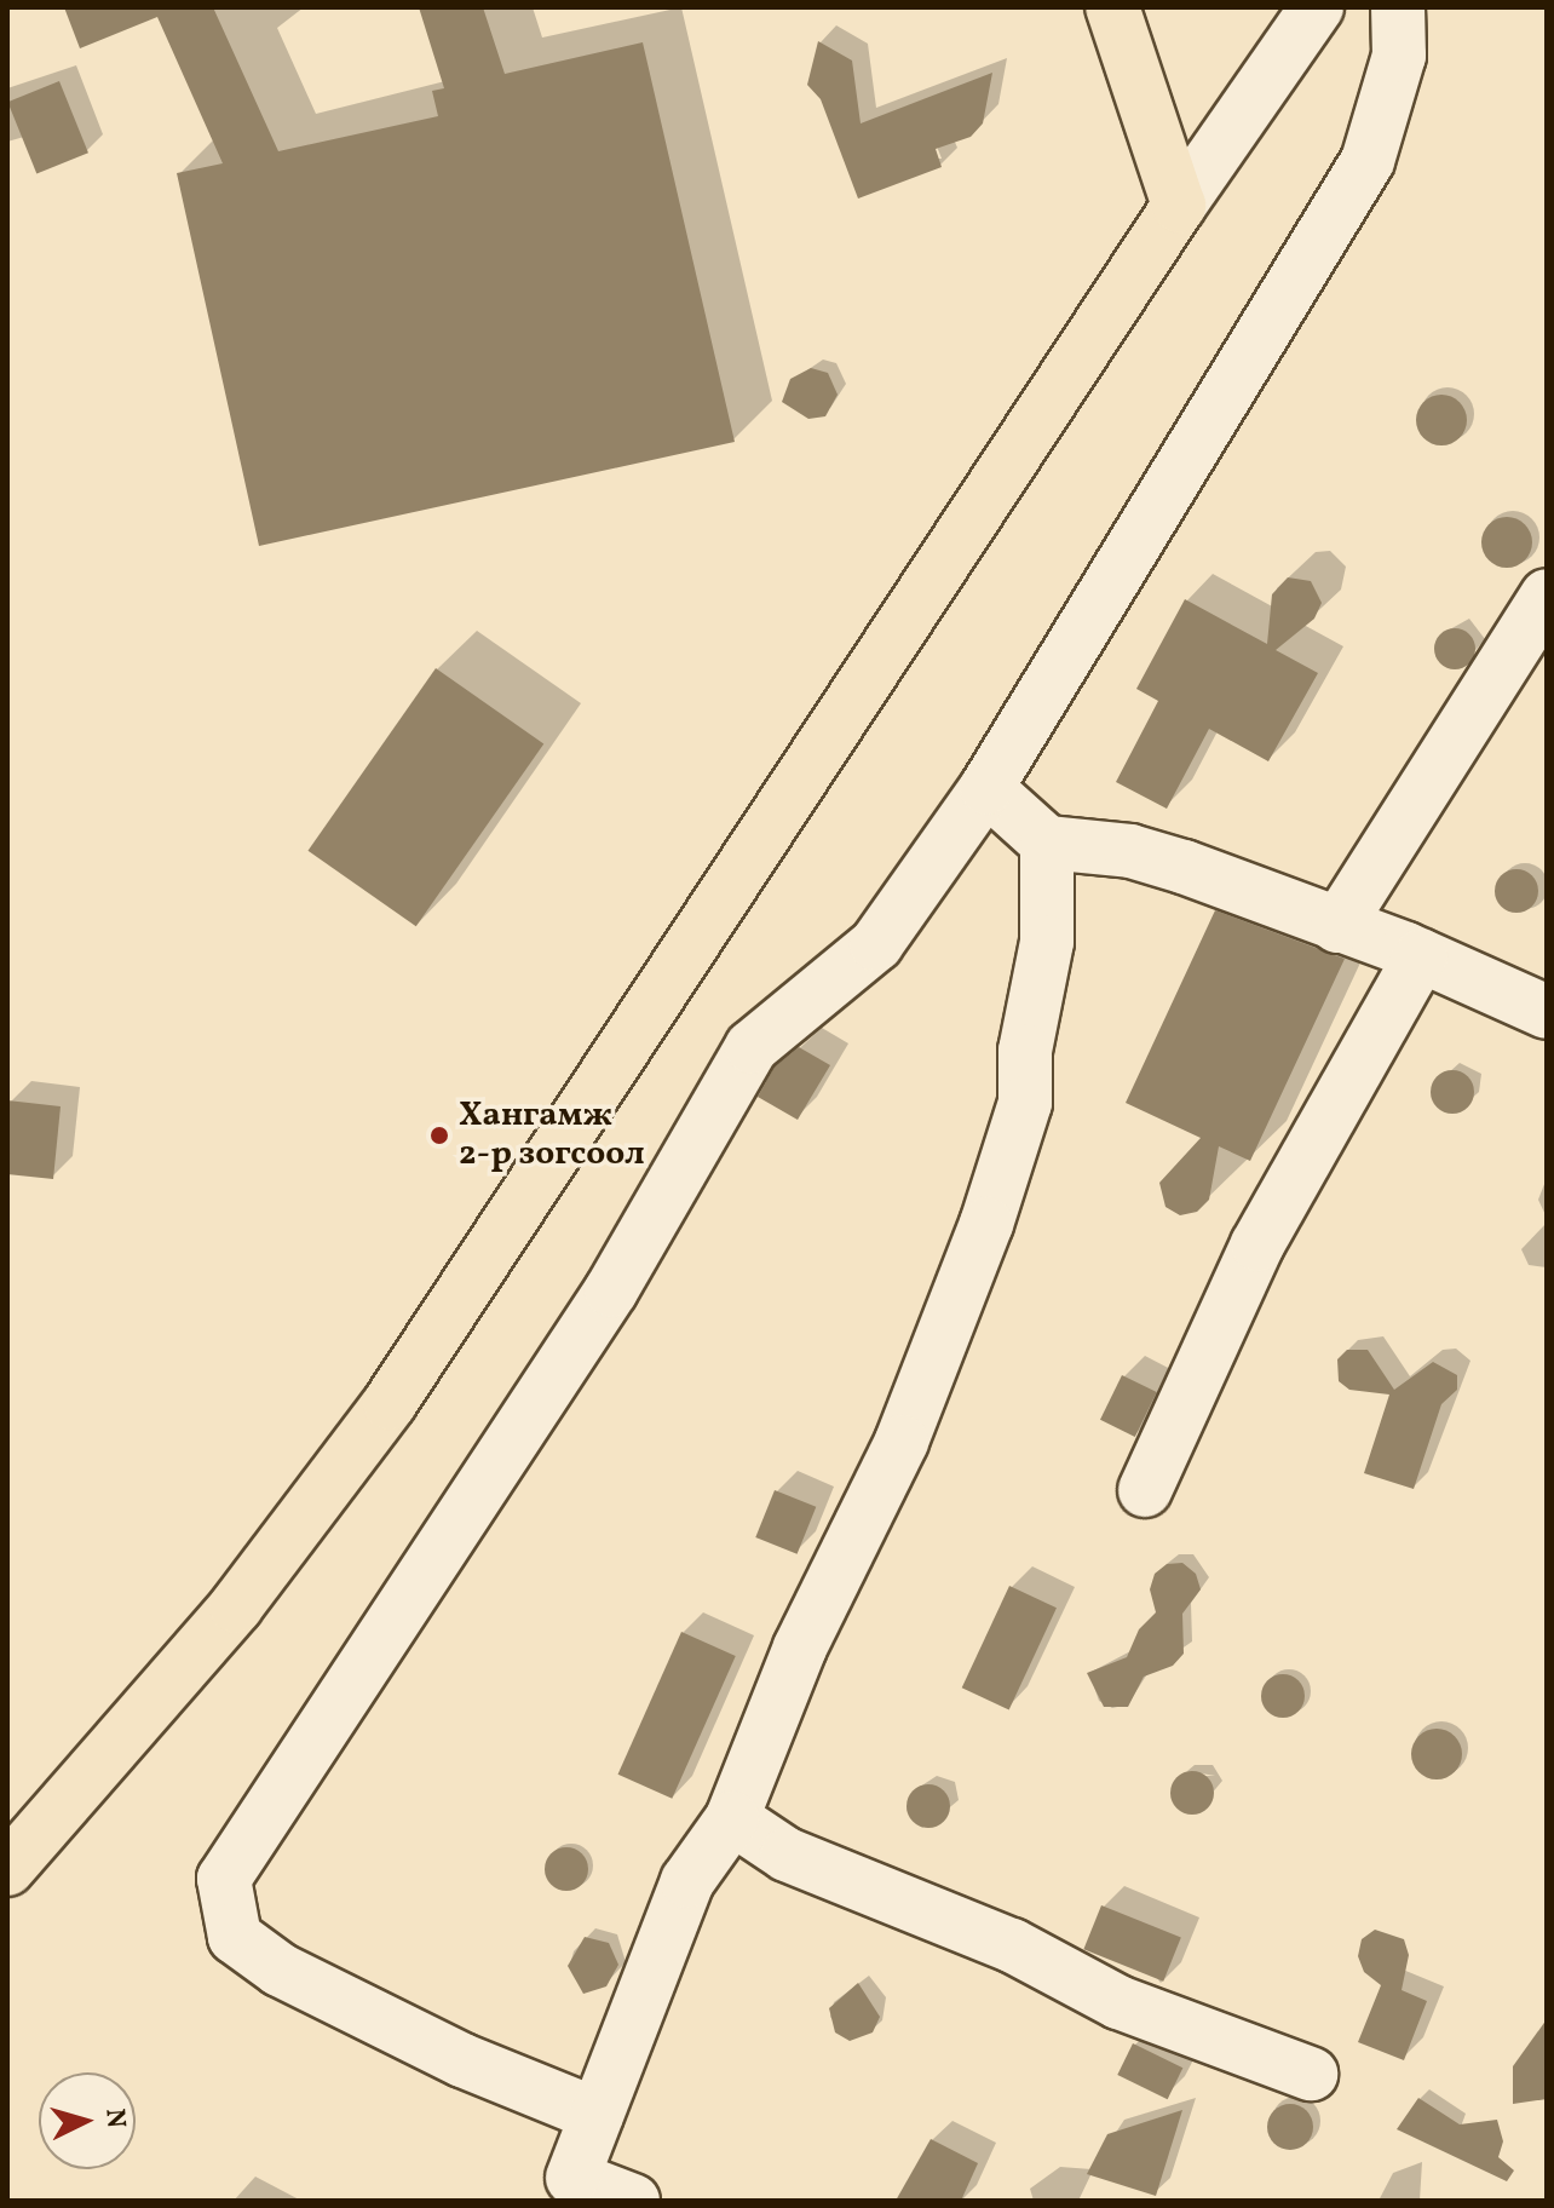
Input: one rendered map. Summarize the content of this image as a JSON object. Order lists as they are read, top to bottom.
{
  "places": ["Хангамж 2-р зогсоол"],
  "north": "right"
}
